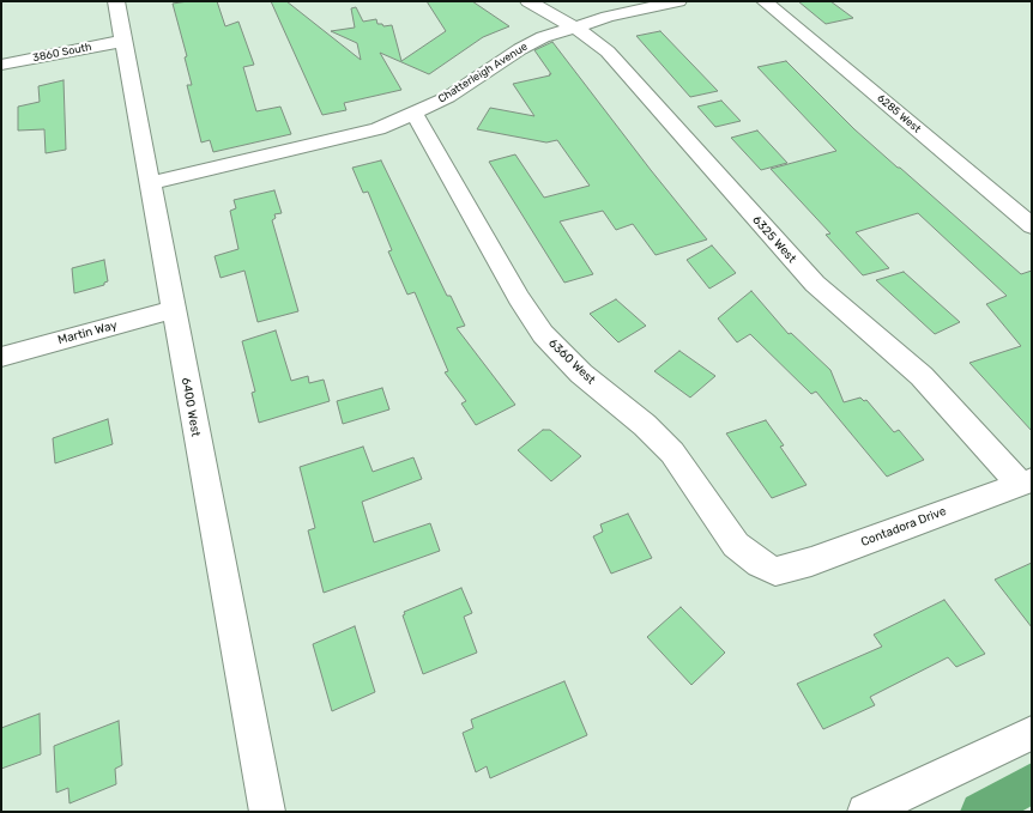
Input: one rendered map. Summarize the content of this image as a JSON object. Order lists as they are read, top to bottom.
{
  "streets": {
    "street": [
      "3860 South",
      "Chatterleigh Avenue",
      "6285 West",
      "6325 West",
      "Martin Way",
      "6360 West",
      "6400 West",
      "Contadora Drive"
    ]
  },
  "crossings": [
    ["3860 South", "6400 West"],
    ["Chatterleigh Avenue", "6325 West"],
    ["Chatterleigh Avenue", "6360 West"],
    ["Chatterleigh Avenue", "6400 West"],
    ["6325 West", "Contadora Drive"],
    ["Martin Way", "6400 West"],
    ["6360 West", "Contadora Drive"]
  ]
}
